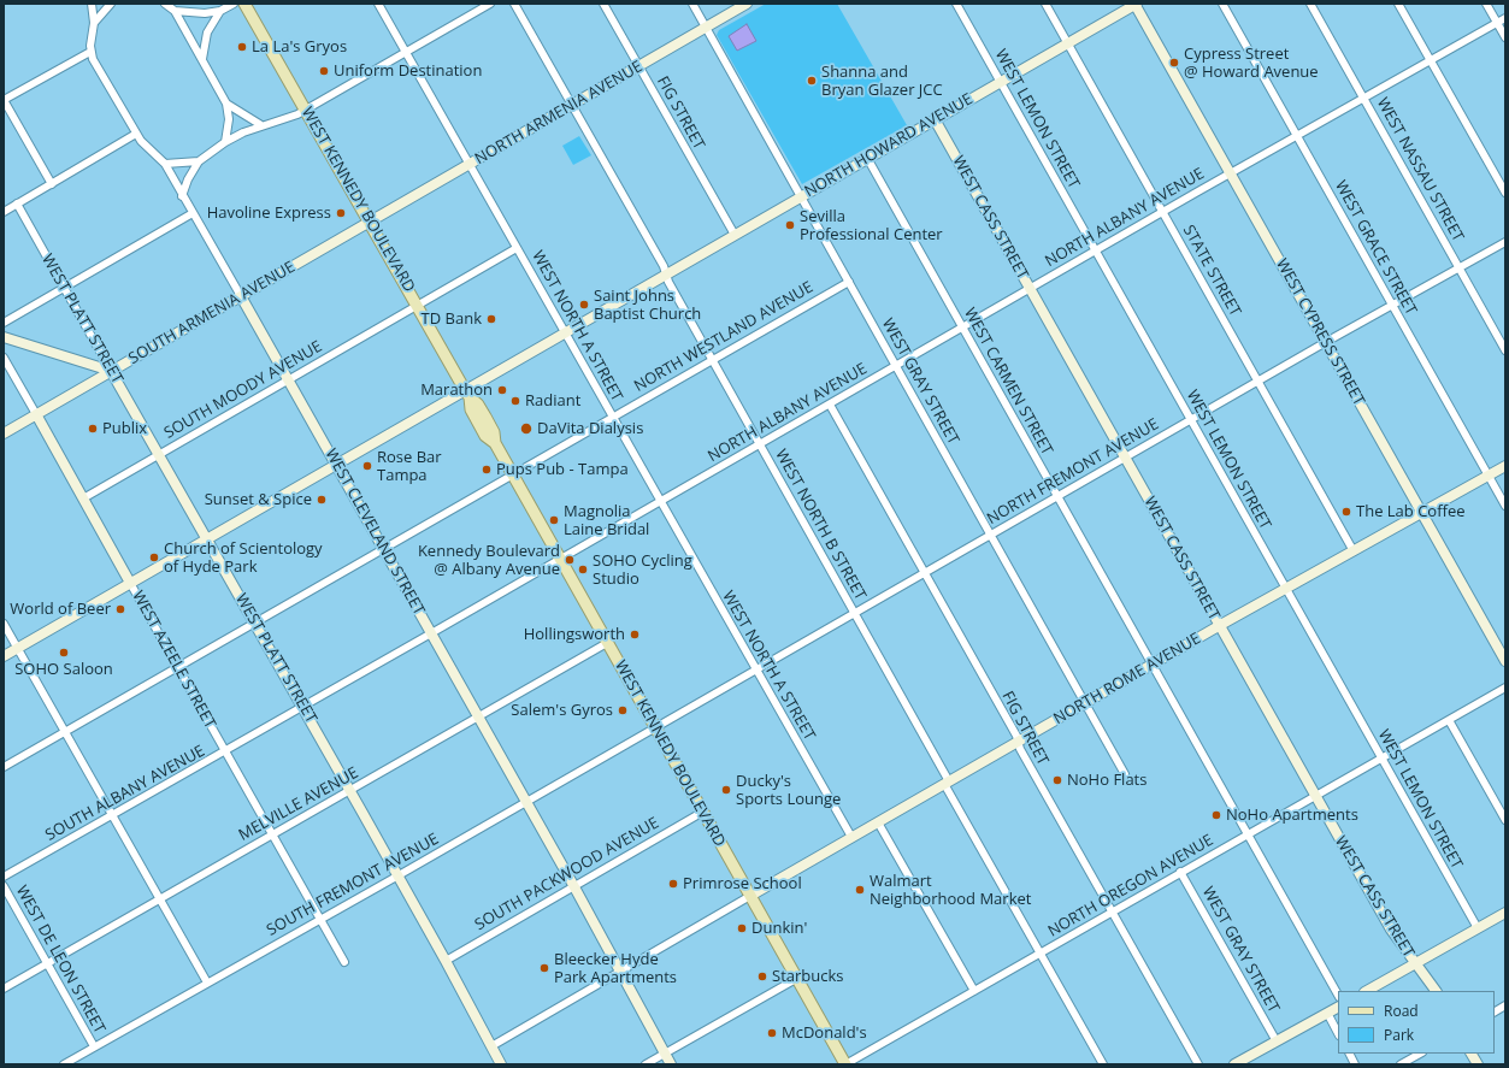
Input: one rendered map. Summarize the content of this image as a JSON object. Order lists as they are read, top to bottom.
{
  "streets": {
    "main road": [
      "NORTH ARMENIA AVENUE",
      "NORTH HOWARD AVENUE",
      "WEST KENNEDY BOULEVARD",
      "WEST CASS STREET",
      "SOUTH ARMENIA AVENUE",
      "WEST PLATT STREET",
      "WEST CYPRESS STREET",
      "WEST CLEVELAND STREET",
      "WEST AZEELE STREET",
      "NORTH ROME AVENUE"
    ],
    "street": [
      "FIG STREET",
      "WEST LEMON STREET",
      "WEST NASSAU STREET",
      "NORTH ALBANY AVENUE",
      "WEST GRACE STREET",
      "STATE STREET",
      "WEST NORTH A STREET",
      "NORTH WESTLAND AVENUE",
      "WEST GRAY STREET",
      "WEST CARMEN STREET",
      "SOUTH MOODY AVENUE",
      "NORTH FREMONT AVENUE",
      "WEST NORTH B STREET",
      "SOUTH ALBANY AVENUE",
      "MELVILLE AVENUE",
      "SOUTH PACKWOOD AVENUE",
      "SOUTH FREMONT AVENUE",
      "NORTH OREGON AVENUE",
      "WEST DE LEON STREET"
    ]
  },
  "crossings": [
    ["NORTH ARMENIA AVENUE", "FIG STREET"],
    ["NORTH ARMENIA AVENUE", "WEST KENNEDY BOULEVARD"],
    ["NORTH ARMENIA AVENUE", "SOUTH ARMENIA AVENUE"],
    ["NORTH ARMENIA AVENUE", "WEST NORTH A STREET"],
    ["NORTH ARMENIA AVENUE", "WEST GRAY STREET"],
    ["NORTH ARMENIA AVENUE", "WEST NORTH B STREET"],
    ["FIG STREET", "NORTH HOWARD AVENUE"],
    ["FIG STREET", "NORTH ALBANY AVENUE"],
    ["FIG STREET", "NORTH FREMONT AVENUE"],
    ["FIG STREET", "NORTH ROME AVENUE"],
    ["FIG STREET", "NORTH OREGON AVENUE"],
    ["WEST LEMON STREET", "NORTH HOWARD AVENUE"],
    ["WEST LEMON STREET", "NORTH ALBANY AVENUE"],
    ["WEST LEMON STREET", "NORTH FREMONT AVENUE"],
    ["WEST LEMON STREET", "NORTH ROME AVENUE"],
    ["WEST LEMON STREET", "NORTH OREGON AVENUE"],
    ["NORTH HOWARD AVENUE", "WEST KENNEDY BOULEVARD"],
    ["NORTH HOWARD AVENUE", "WEST CASS STREET"],
    ["NORTH HOWARD AVENUE", "STATE STREET"],
    ["NORTH HOWARD AVENUE", "WEST PLATT STREET"],
    ["NORTH HOWARD AVENUE", "WEST NORTH A STREET"],
    ["NORTH HOWARD AVENUE", "WEST CYPRESS STREET"],
    ["NORTH HOWARD AVENUE", "WEST GRAY STREET"],
    ["NORTH HOWARD AVENUE", "WEST CARMEN STREET"],
    ["NORTH HOWARD AVENUE", "WEST NORTH B STREET"],
    ["NORTH HOWARD AVENUE", "WEST CLEVELAND STREET"],
    ["NORTH HOWARD AVENUE", "WEST AZEELE STREET"],
    ["WEST NASSAU STREET", "NORTH ALBANY AVENUE"],
    ["WEST NASSAU STREET", "NORTH FREMONT AVENUE"],
    ["WEST KENNEDY BOULEVARD", "NORTH ALBANY AVENUE"],
    ["WEST KENNEDY BOULEVARD", "SOUTH ARMENIA AVENUE"],
    ["WEST KENNEDY BOULEVARD", "NORTH WESTLAND AVENUE"],
    ["WEST KENNEDY BOULEVARD", "SOUTH MOODY AVENUE"],
    ["WEST KENNEDY BOULEVARD", "NORTH FREMONT AVENUE"],
    ["WEST KENNEDY BOULEVARD", "NORTH ROME AVENUE"],
    ["WEST KENNEDY BOULEVARD", "SOUTH ALBANY AVENUE"],
    ["WEST KENNEDY BOULEVARD", "MELVILLE AVENUE"],
    ["WEST KENNEDY BOULEVARD", "SOUTH PACKWOOD AVENUE"],
    ["WEST KENNEDY BOULEVARD", "SOUTH FREMONT AVENUE"],
    ["WEST KENNEDY BOULEVARD", "NORTH OREGON AVENUE"],
    ["WEST CASS STREET", "NORTH ALBANY AVENUE"],
    ["WEST CASS STREET", "NORTH FREMONT AVENUE"],
    ["WEST CASS STREET", "NORTH ROME AVENUE"],
    ["WEST CASS STREET", "NORTH OREGON AVENUE"],
    ["NORTH ALBANY AVENUE", "WEST GRACE STREET"],
    ["NORTH ALBANY AVENUE", "STATE STREET"],
    ["NORTH ALBANY AVENUE", "WEST NORTH A STREET"],
    ["NORTH ALBANY AVENUE", "WEST CYPRESS STREET"],
    ["NORTH ALBANY AVENUE", "WEST GRAY STREET"],
    ["NORTH ALBANY AVENUE", "WEST CARMEN STREET"],
    ["NORTH ALBANY AVENUE", "WEST NORTH B STREET"],
    ["NORTH ALBANY AVENUE", "SOUTH ALBANY AVENUE"],
    ["WEST GRACE STREET", "NORTH FREMONT AVENUE"],
    ["WEST GRACE STREET", "NORTH ROME AVENUE"],
    ["STATE STREET", "NORTH FREMONT AVENUE"],
    ["STATE STREET", "NORTH ROME AVENUE"],
    ["SOUTH ARMENIA AVENUE", "WEST PLATT STREET"],
    ["SOUTH ARMENIA AVENUE", "WEST CLEVELAND STREET"],
    ["SOUTH ARMENIA AVENUE", "WEST AZEELE STREET"],
    ["WEST PLATT STREET", "NORTH WESTLAND AVENUE"],
    ["WEST PLATT STREET", "SOUTH MOODY AVENUE"],
    ["WEST PLATT STREET", "SOUTH ALBANY AVENUE"],
    ["WEST PLATT STREET", "MELVILLE AVENUE"],
    ["WEST PLATT STREET", "SOUTH PACKWOOD AVENUE"],
    ["WEST PLATT STREET", "SOUTH FREMONT AVENUE"],
    ["WEST NORTH A STREET", "NORTH WESTLAND AVENUE"],
    ["WEST NORTH A STREET", "SOUTH MOODY AVENUE"],
    ["WEST NORTH A STREET", "NORTH FREMONT AVENUE"],
    ["WEST NORTH A STREET", "NORTH ROME AVENUE"],
    ["WEST CYPRESS STREET", "NORTH FREMONT AVENUE"],
    ["WEST CYPRESS STREET", "NORTH ROME AVENUE"],
    ["NORTH WESTLAND AVENUE", "WEST GRAY STREET"],
    ["NORTH WESTLAND AVENUE", "WEST NORTH B STREET"],
    ["NORTH WESTLAND AVENUE", "WEST CLEVELAND STREET"],
    ["NORTH WESTLAND AVENUE", "WEST AZEELE STREET"],
    ["WEST GRAY STREET", "NORTH FREMONT AVENUE"],
    ["WEST GRAY STREET", "NORTH ROME AVENUE"],
    ["WEST GRAY STREET", "NORTH OREGON AVENUE"],
    ["WEST CARMEN STREET", "NORTH FREMONT AVENUE"],
    ["WEST CARMEN STREET", "NORTH ROME AVENUE"],
    ["WEST CARMEN STREET", "NORTH OREGON AVENUE"],
    ["SOUTH MOODY AVENUE", "WEST CLEVELAND STREET"],
    ["SOUTH MOODY AVENUE", "WEST AZEELE STREET"],
    ["NORTH FREMONT AVENUE", "WEST NORTH B STREET"],
    ["NORTH FREMONT AVENUE", "SOUTH FREMONT AVENUE"],
    ["WEST NORTH B STREET", "NORTH ROME AVENUE"],
    ["WEST NORTH B STREET", "NORTH OREGON AVENUE"],
    ["WEST CLEVELAND STREET", "SOUTH ALBANY AVENUE"],
    ["WEST CLEVELAND STREET", "MELVILLE AVENUE"],
    ["WEST CLEVELAND STREET", "SOUTH PACKWOOD AVENUE"],
    ["WEST CLEVELAND STREET", "SOUTH FREMONT AVENUE"],
    ["WEST AZEELE STREET", "SOUTH ALBANY AVENUE"],
    ["WEST AZEELE STREET", "MELVILLE AVENUE"],
    ["WEST AZEELE STREET", "SOUTH FREMONT AVENUE"],
    ["MELVILLE AVENUE", "WEST DE LEON STREET"],
    ["SOUTH FREMONT AVENUE", "WEST DE LEON STREET"]
  ],
  "places": [
    "La La's Gryos",
    "Cypress Street @ Howard Avenue",
    "Uniform Destination",
    "Shanna and Bryan Glazer JCC",
    "Havoline Express",
    "Sevilla Professional Center",
    "Saint Johns Baptist Church",
    "TD Bank",
    "Marathon",
    "Radiant",
    "Publix",
    "DaVita Dialysis",
    "Rose Bar Tampa",
    "Pups Pub - Tampa",
    "Sunset & Spice",
    "The Lab Coffee",
    "Magnolia Laine Bridal",
    "Church of Scientology of Hyde Park",
    "Kennedy Boulevard @ Albany Avenue",
    "SOHO Cycling Studio",
    "World of Beer",
    "Hollingsworth",
    "SOHO Saloon",
    "Salem's Gyros",
    "NoHo Flats",
    "Ducky's Sports Lounge",
    "NoHo Apartments",
    "Primrose School",
    "Walmart Neighborhood Market",
    "Dunkin'",
    "Bleecker Hyde Park Apartments",
    "Starbucks",
    "McDonald's"
  ],
  "legend": ["Road", "Park"]
}
